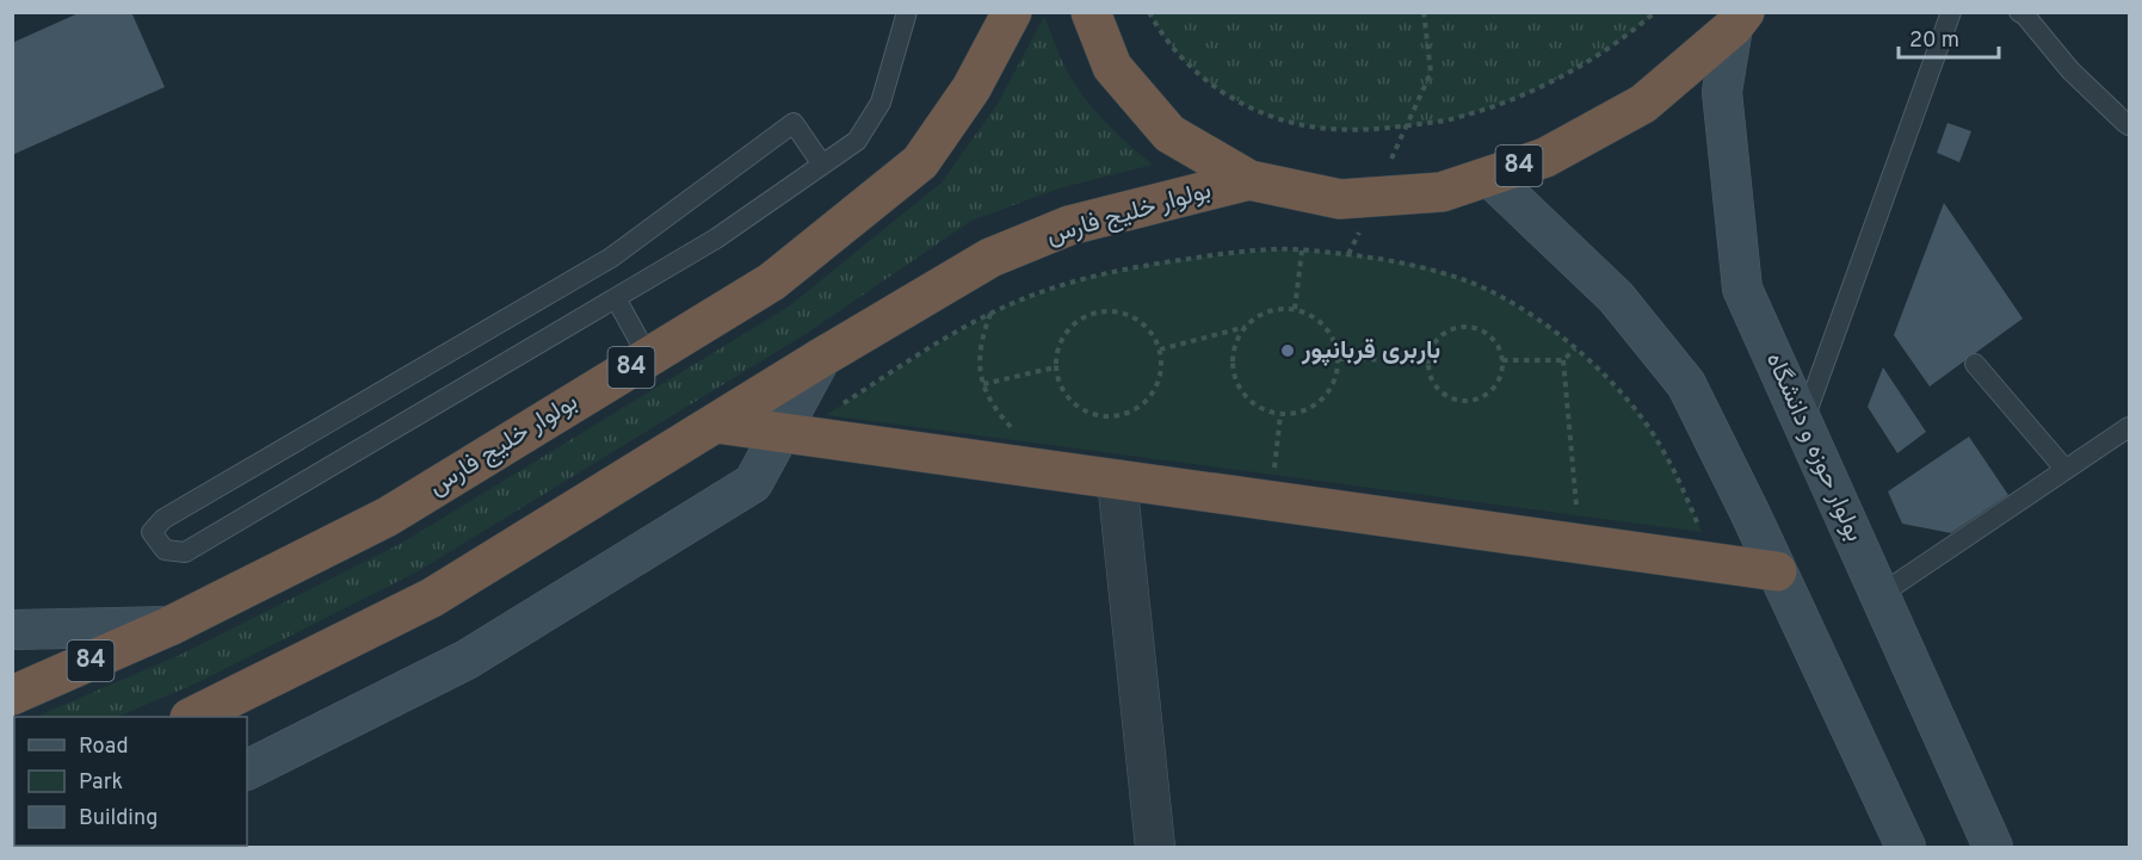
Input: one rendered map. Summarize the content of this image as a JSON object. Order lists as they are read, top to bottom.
{
  "streets": {
    "highway": ["84", "بولوار خلیج فارس"],
    "street": ["بولوار حوزه و دانشگاه"]
  },
  "crossings": [
    ["84", "بولوار خلیج فارس"],
    ["84", "بولوار حوزه و دانشگاه"]
  ],
  "places": ["باربری قربانپور"],
  "legend": ["Road", "Park", "Building"],
  "scale_bar": "20 m"
}
